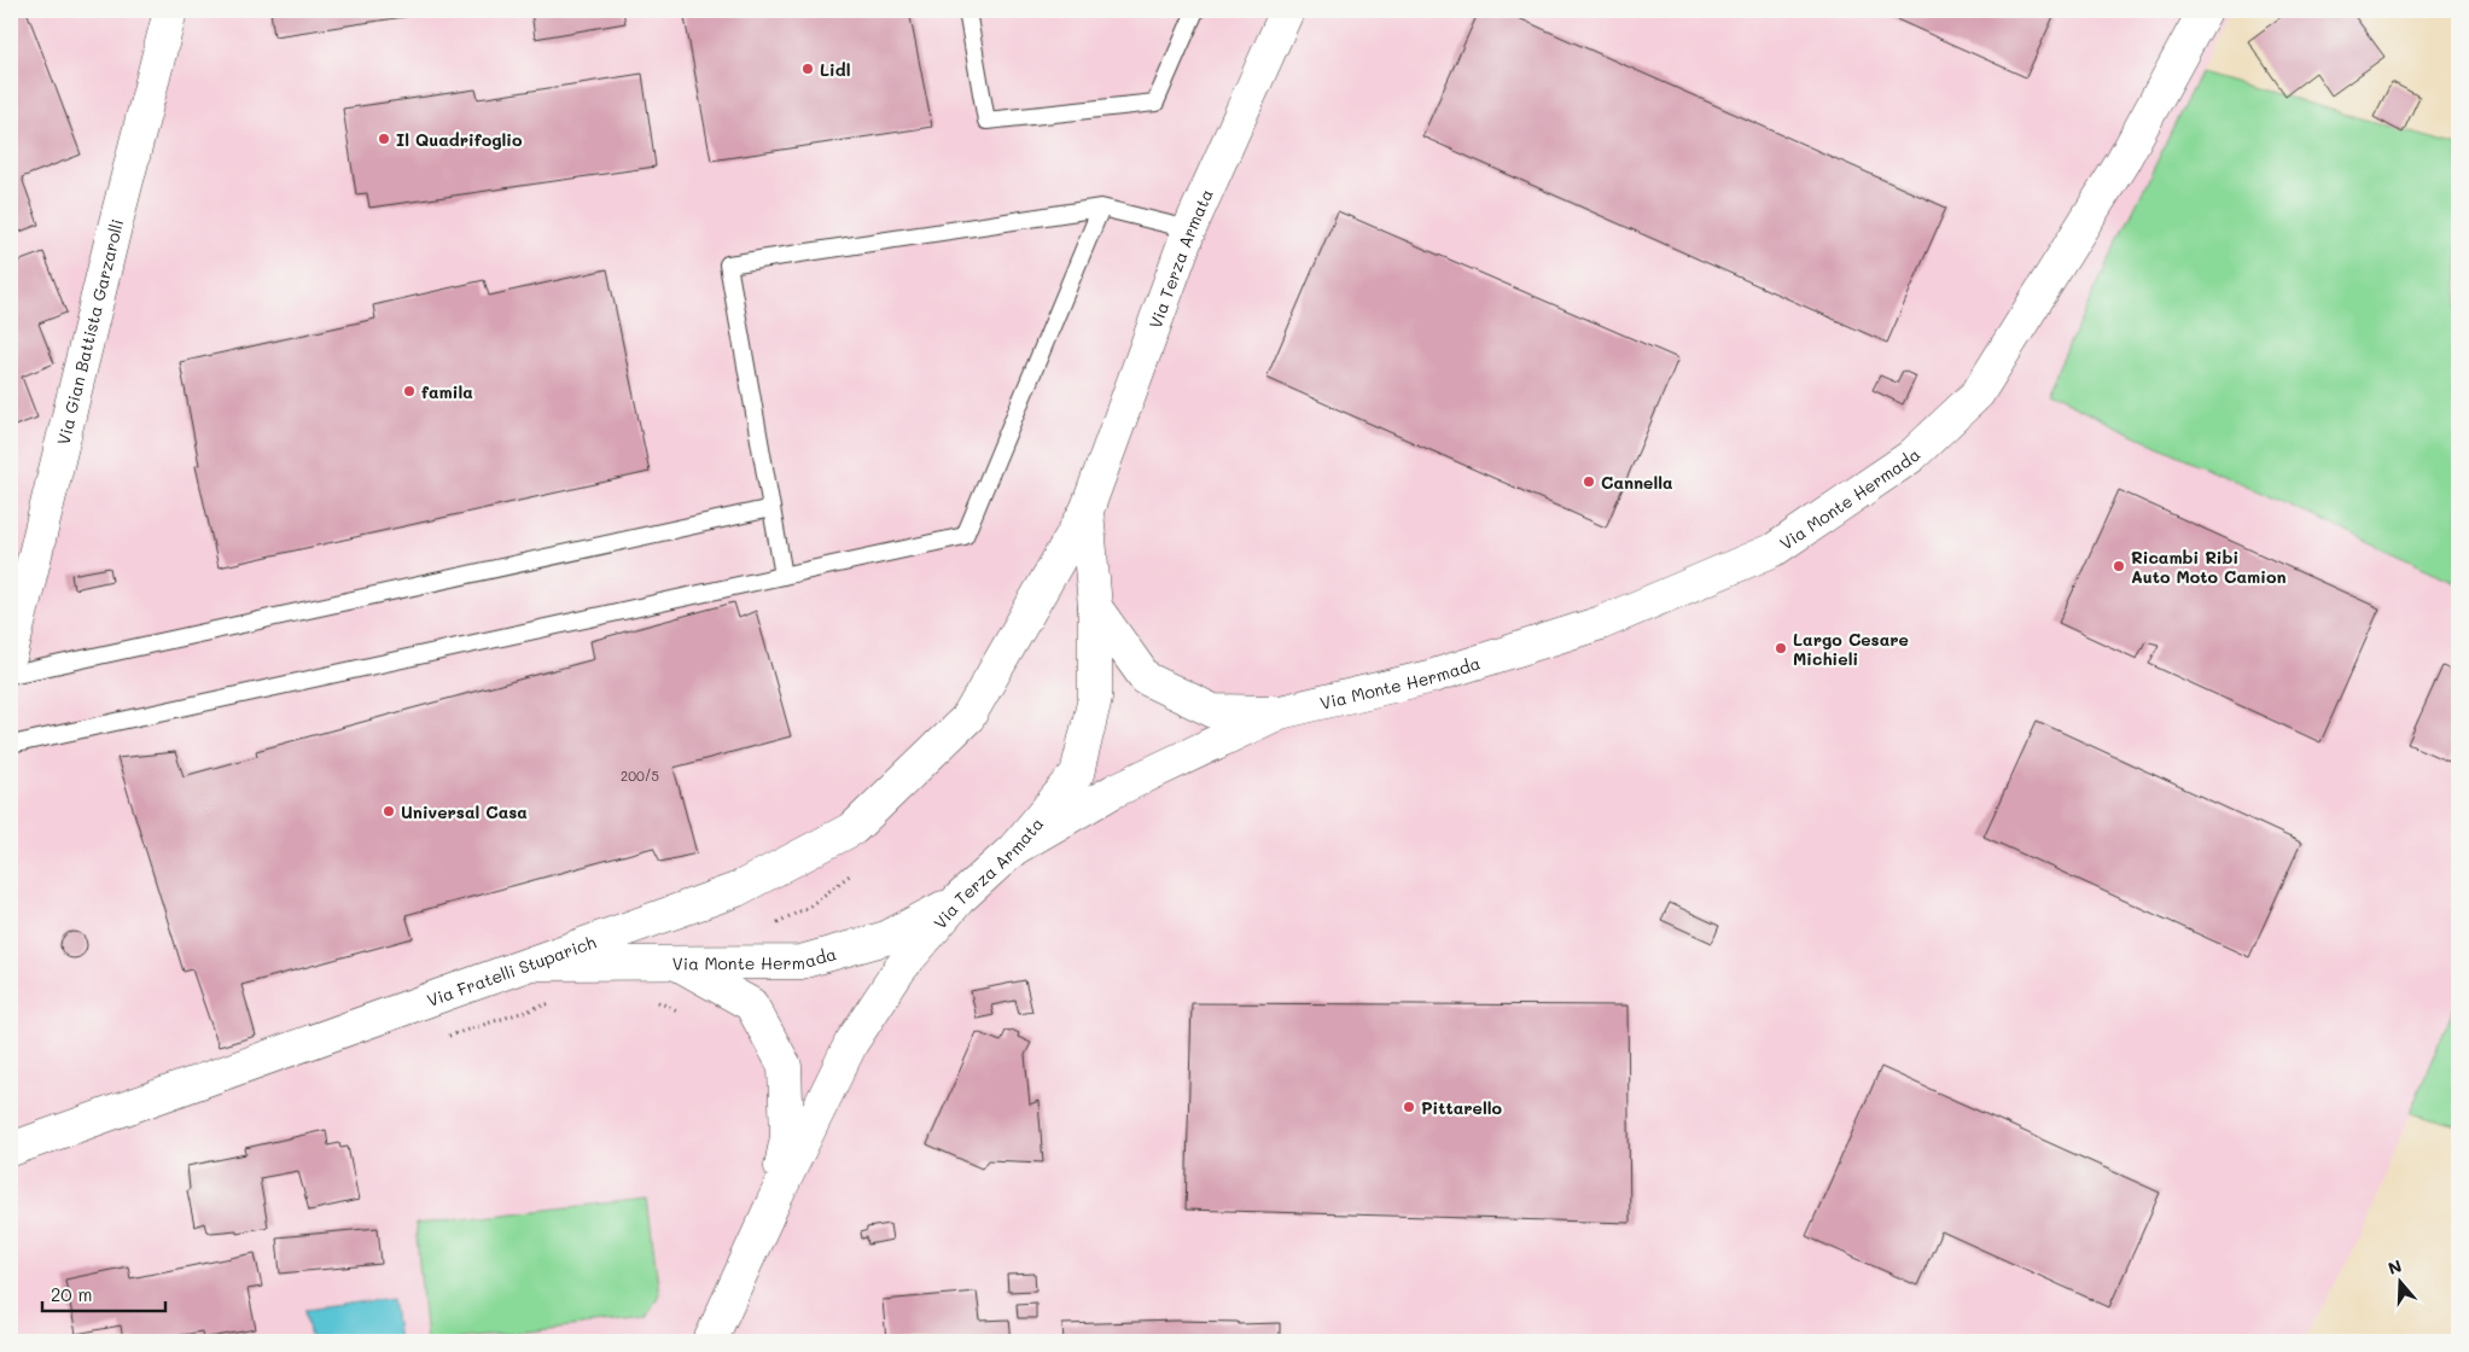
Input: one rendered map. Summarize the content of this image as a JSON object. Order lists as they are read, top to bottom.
{
  "streets": {
    "street": [
      "Via Terza Armata",
      "Via Gian Battista Garzarolli",
      "Via Monte Hermada",
      "Via Fratelli Stuparich"
    ]
  },
  "crossings": [
    ["Via Terza Armata", "Via Monte Hermada"],
    ["Via Terza Armata", "Via Fratelli Stuparich"],
    ["Via Monte Hermada", "Via Fratelli Stuparich"]
  ],
  "places": [
    "Lidl",
    "Il Quadrifoglio",
    "famila",
    "Cannella",
    "Ricambi Ribi Auto Moto Camion",
    "Largo Cesare Michieli",
    "Universal Casa",
    "Pittarello"
  ],
  "house_numbers": ["200/5"],
  "scale_bar": "20 m",
  "north": "top"
}
